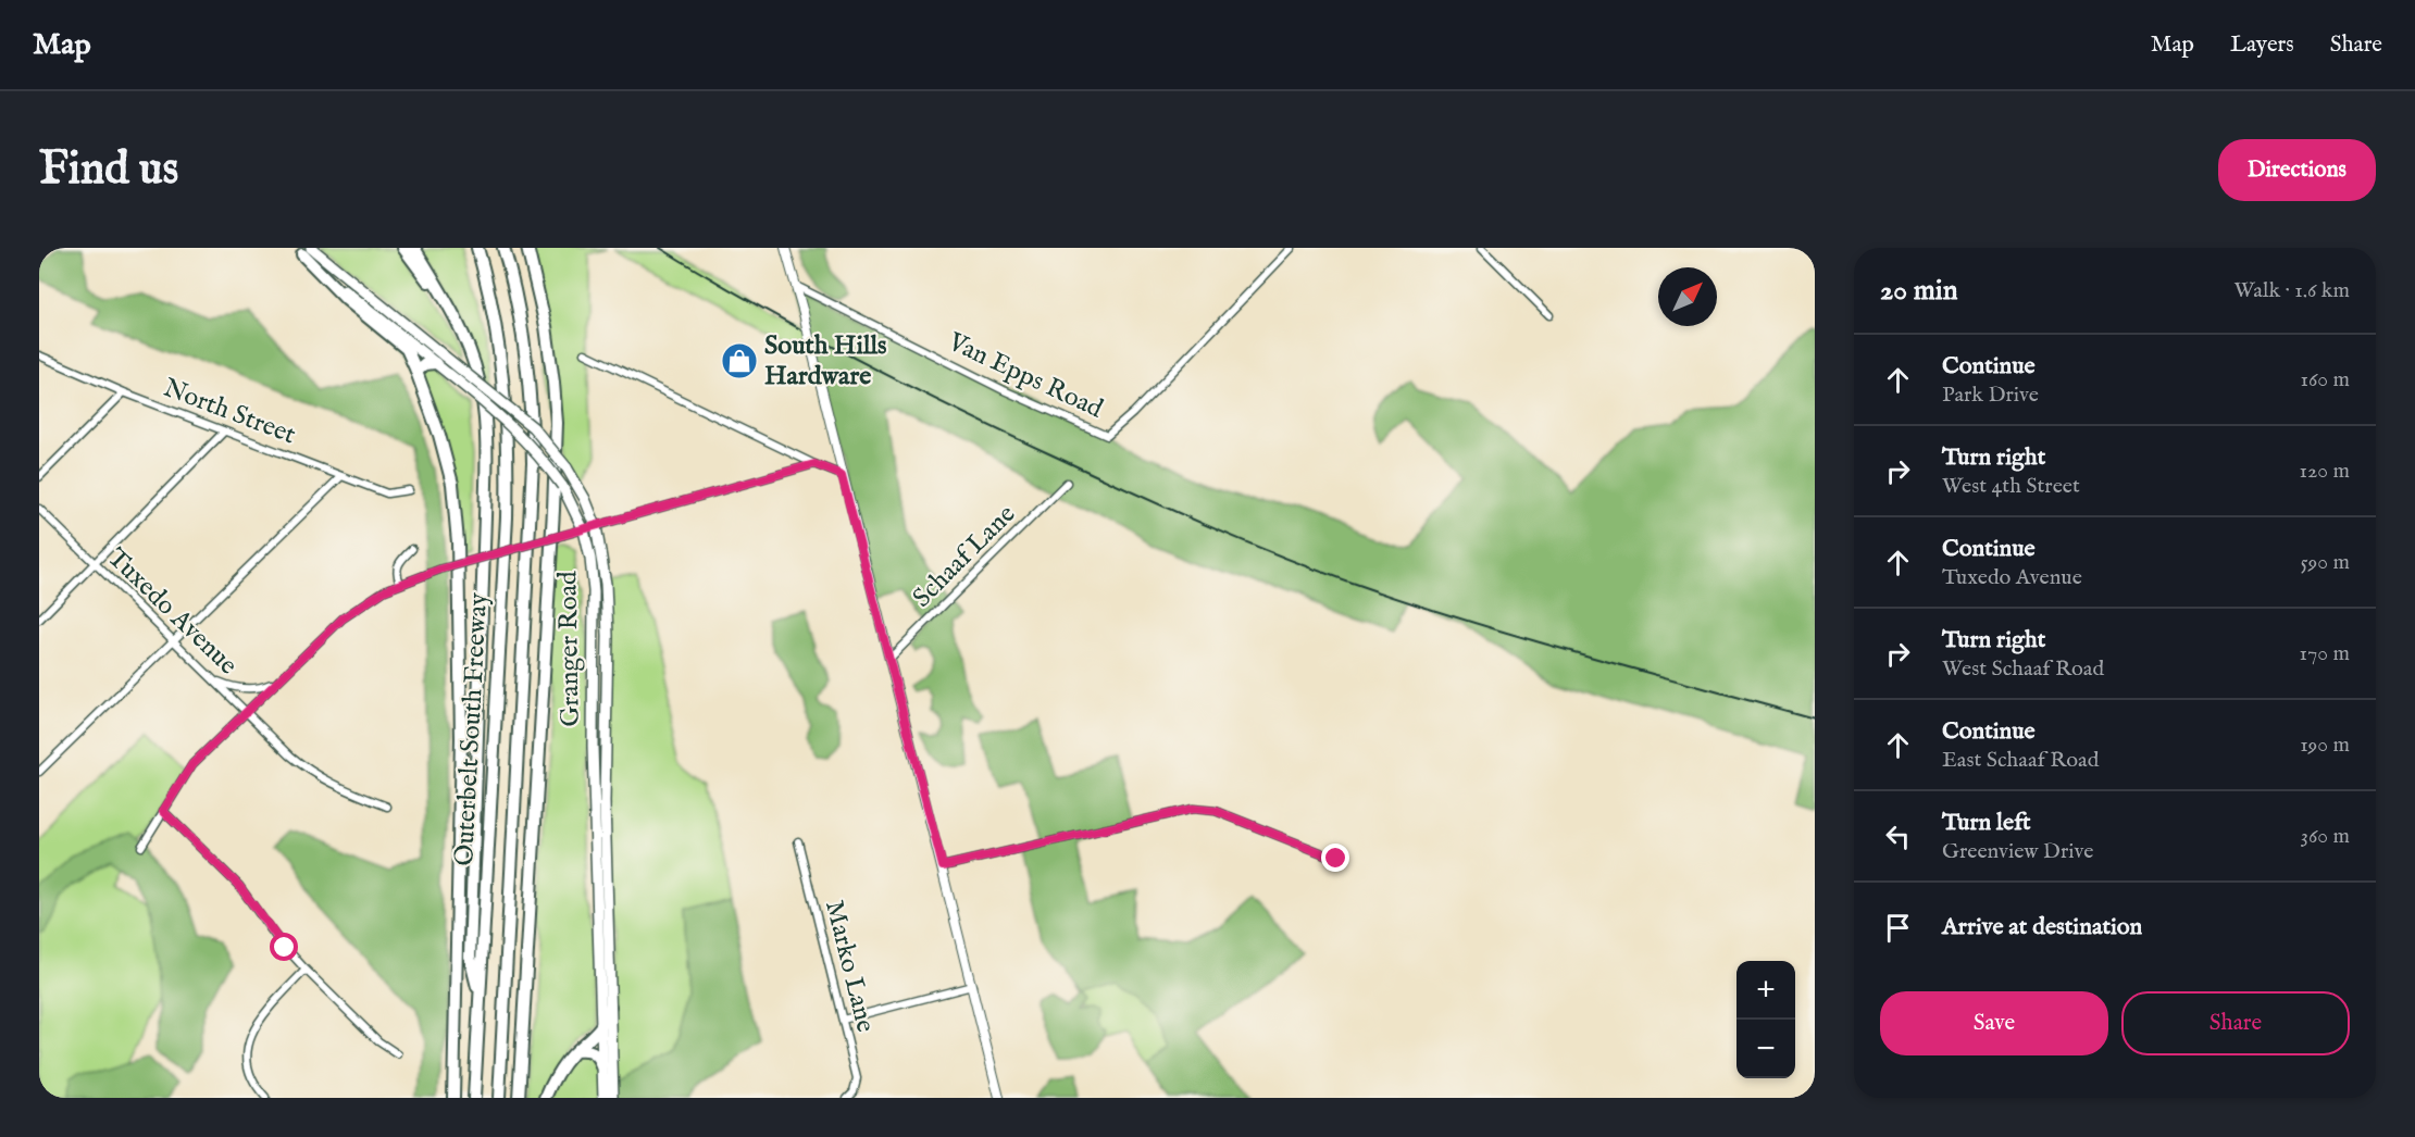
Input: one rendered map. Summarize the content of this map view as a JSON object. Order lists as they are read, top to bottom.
{
  "streets": {
    "highway": ["Outerbelt South Freeway"],
    "main road": ["Granger Road"],
    "street": [
      "Van Epps Road",
      "North Street",
      "Schaaf Lane",
      "Tuxedo Avenue",
      "Marko Lane"
    ]
  },
  "crossings": [
    ["Tuxedo Avenue", "Granger Road"]
  ],
  "places": {
    "shop": ["South Hills Hardware"]
  },
  "north": "top right",
  "page": {
    "header": "Map",
    "nav": ["Map", "Layers", "Share"],
    "buttons": [
      "Directions",
      ["Save", "Share"]
    ],
    "title": "Find us",
    "heading": ["20 min", "Walk · 1.6 km"],
    "list": [
      ["Continue", "Park Drive", "160 m"],
      ["Turn right", "West 4th Street", "120 m"],
      ["Continue", "Tuxedo Avenue", "590 m"],
      ["Turn right", "West Schaaf Road", "170 m"],
      ["Continue", "East Schaaf Road", "190 m"],
      ["Turn left", "Greenview Drive", "360 m"],
      "Arrive at destination"
    ],
    "map_buttons": ["+", "−"]
  }
}
